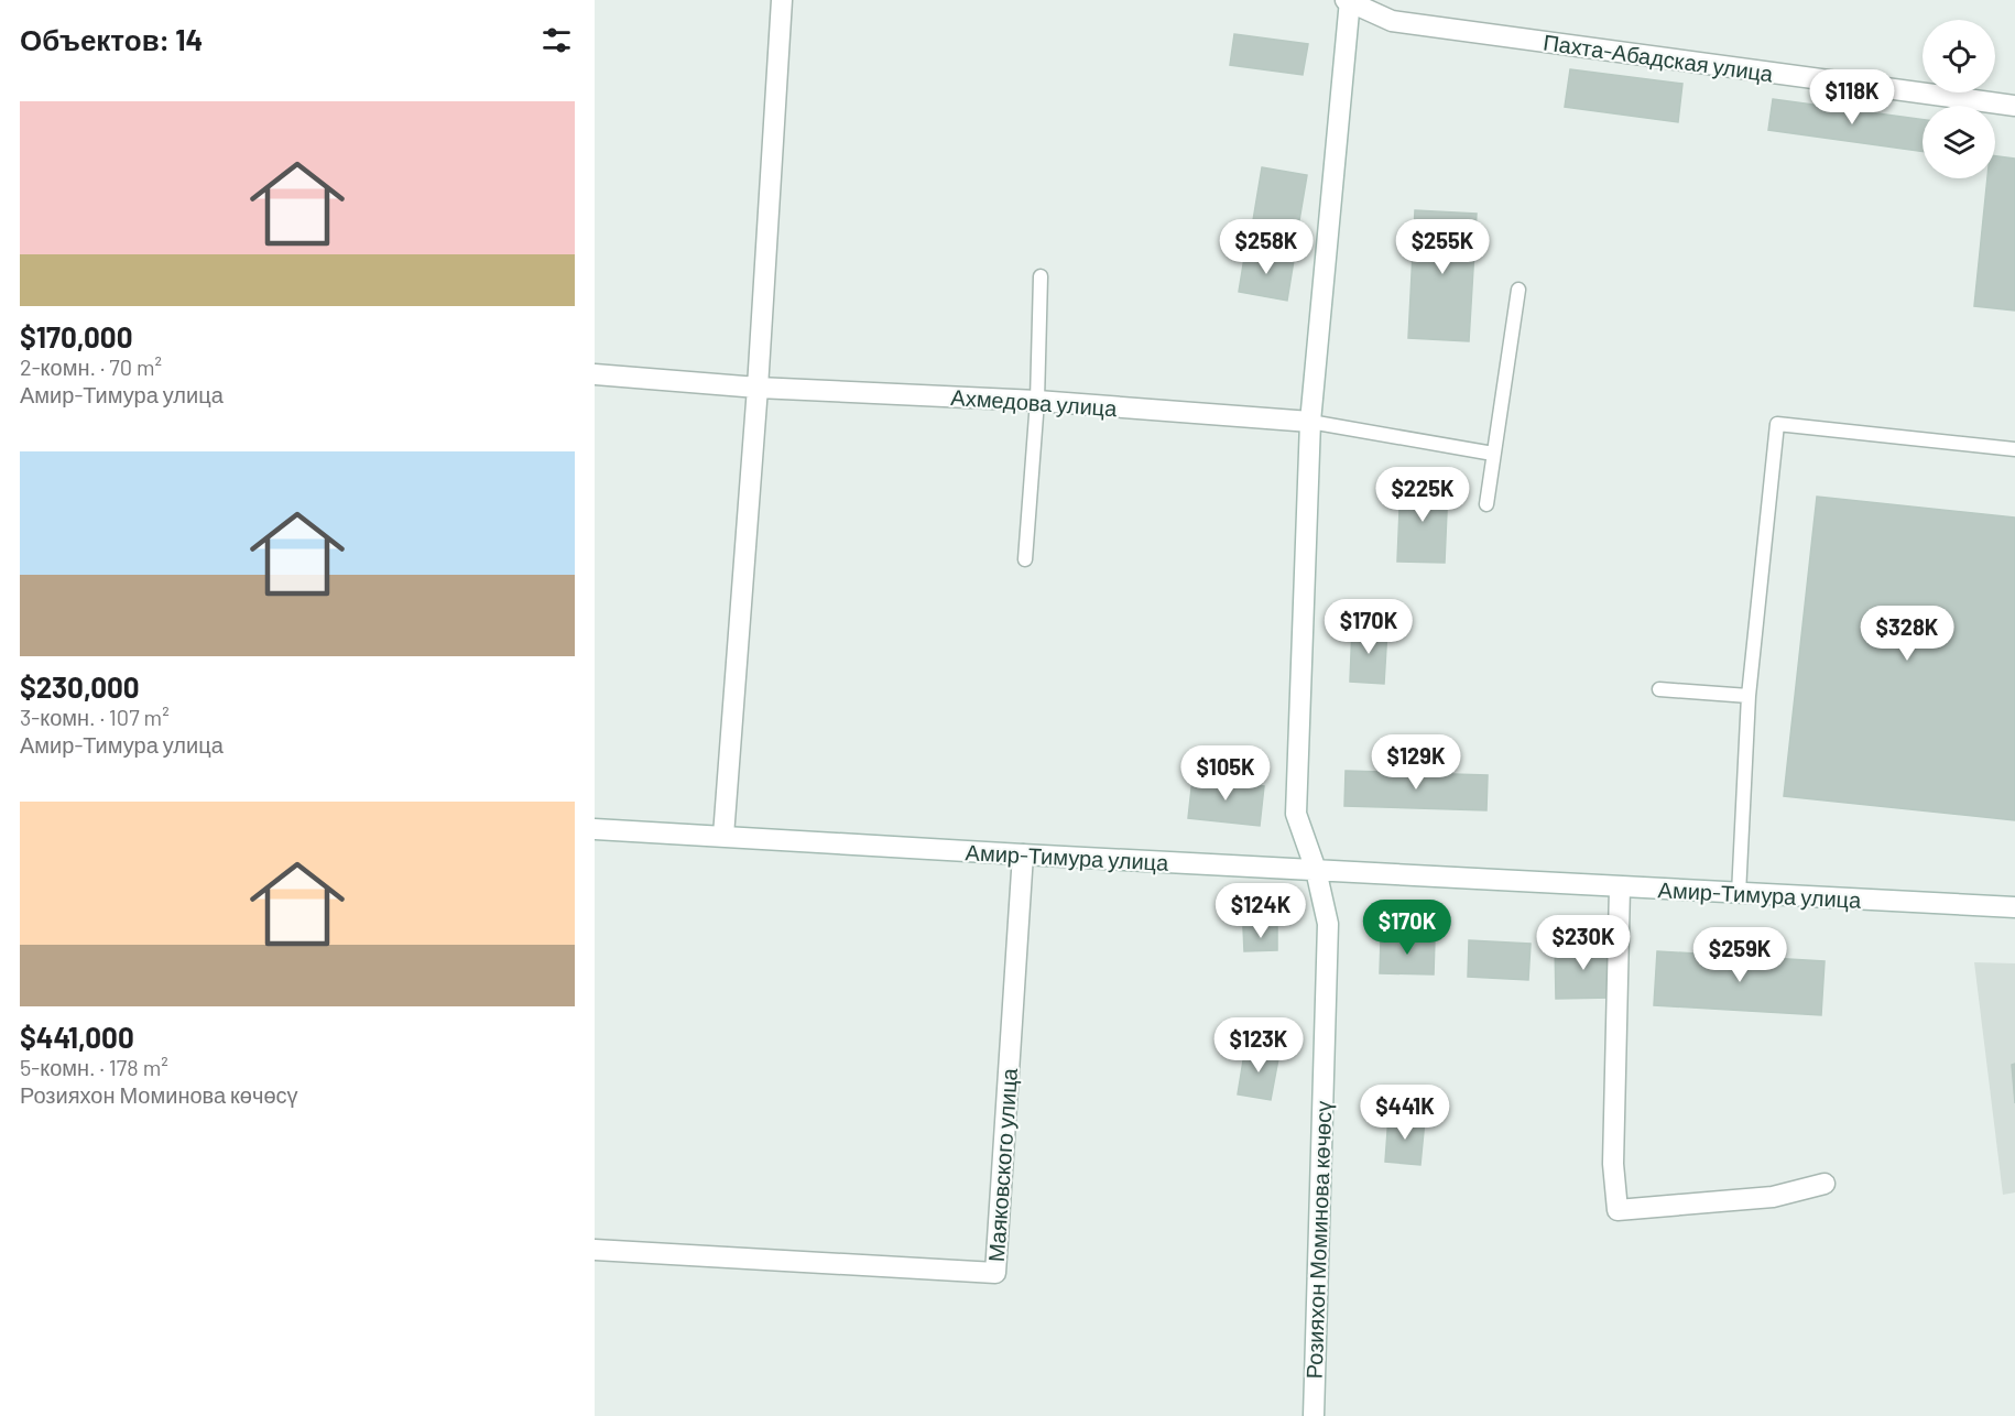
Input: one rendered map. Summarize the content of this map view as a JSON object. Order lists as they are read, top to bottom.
{
  "streets": {
    "street": [
      "Пахта-Абадская улица",
      "Ахмедова улица",
      "Амир-Тимура улица",
      "Маяковского улица",
      "Розияхон Моминова көчөсү"
    ]
  },
  "crossings": [
    ["Пахта-Абадская улица", "Розияхон Моминова көчөсү"],
    ["Ахмедова улица", "Розияхон Моминова көчөсү"],
    ["Амир-Тимура улица", "Маяковского улица"],
    ["Амир-Тимура улица", "Розияхон Моминова көчөсү"]
  ],
  "page": {
    "heading": "Объектов: 14",
    "price": [
      "$118K",
      "$258K",
      "$255K",
      "$225K",
      "$170K",
      "$328K",
      "$129K",
      "$105K",
      "$124K",
      "$170K",
      "$230K",
      "$259K",
      "$123K",
      "$441K"
    ],
    "list": [
      {
        "name": "$170,000",
        "note": "2-комн. · 70 m² · Амир-Тимура улица"
      },
      {
        "name": "$230,000",
        "note": "3-комн. · 107 m² · Амир-Тимура улица"
      },
      {
        "name": "$441,000",
        "note": "5-комн. · 178 m² · Розияхон Моминова көчөсү"
      }
    ]
  }
}
